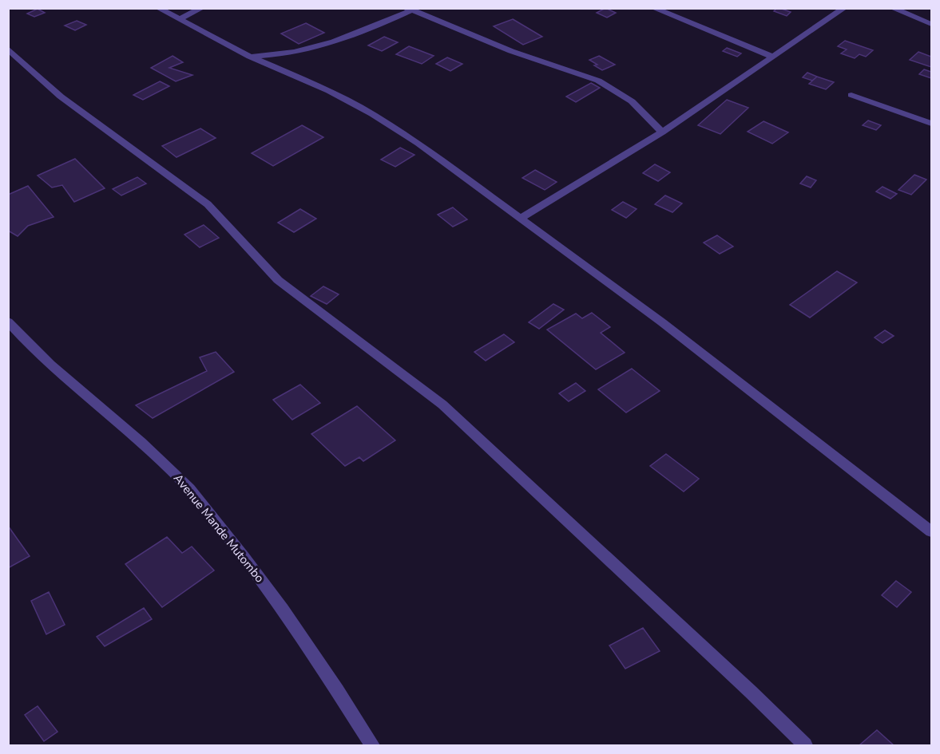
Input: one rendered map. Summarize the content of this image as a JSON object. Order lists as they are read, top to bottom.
{
  "streets": {
    "street": ["Avenue Mande Mutombo"]
  }
}
